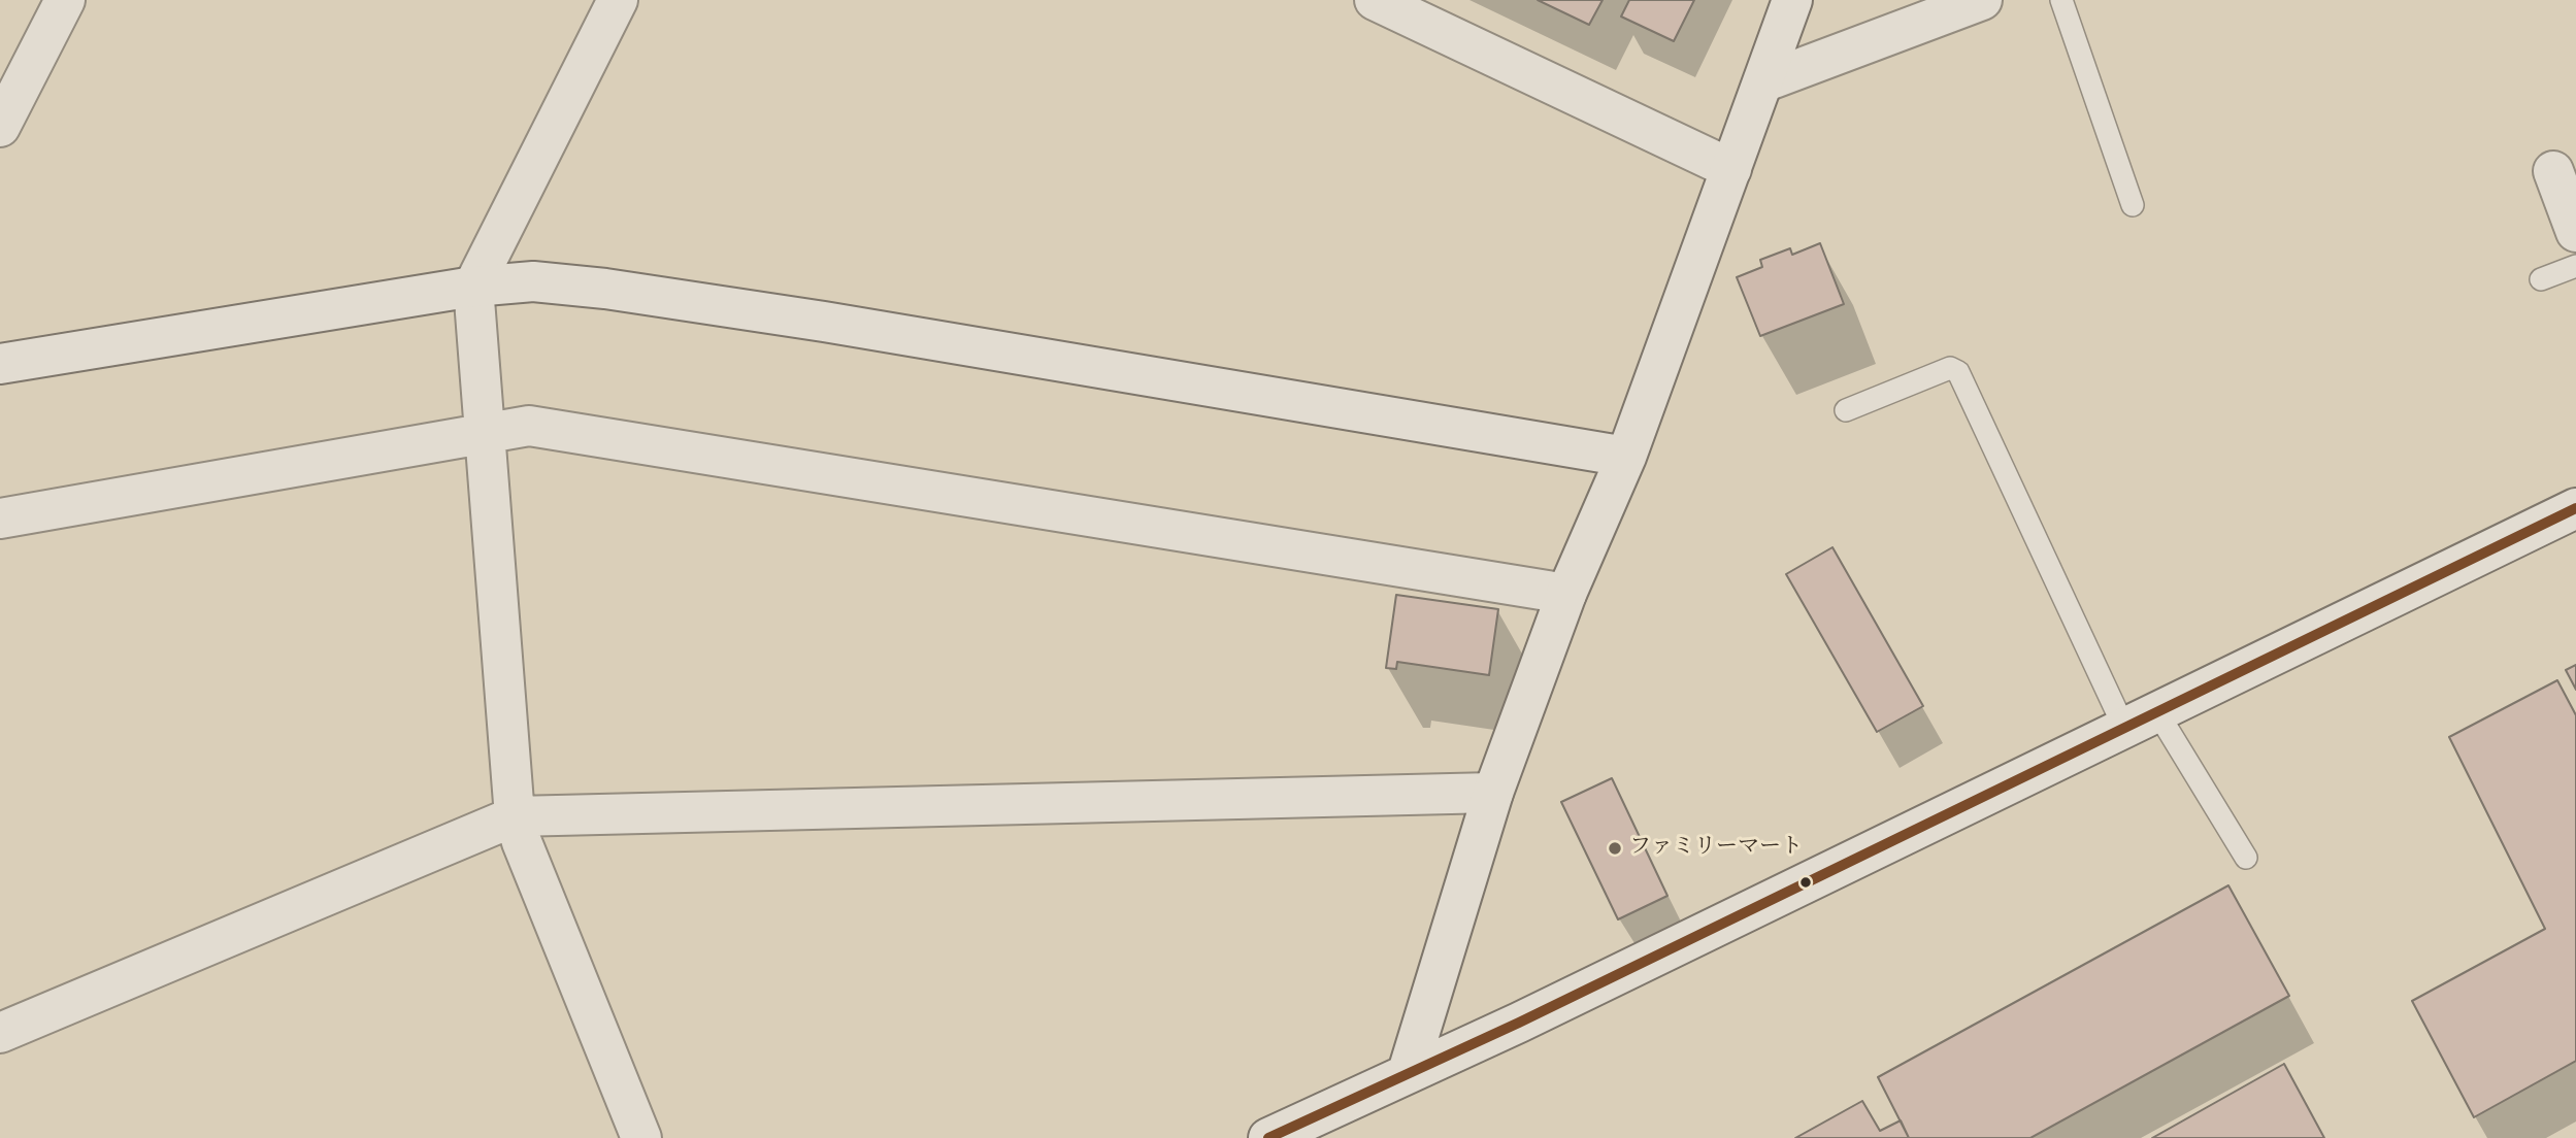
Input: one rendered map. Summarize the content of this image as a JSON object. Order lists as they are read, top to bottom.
{
  "places": ["ファミリーマート"]
}
